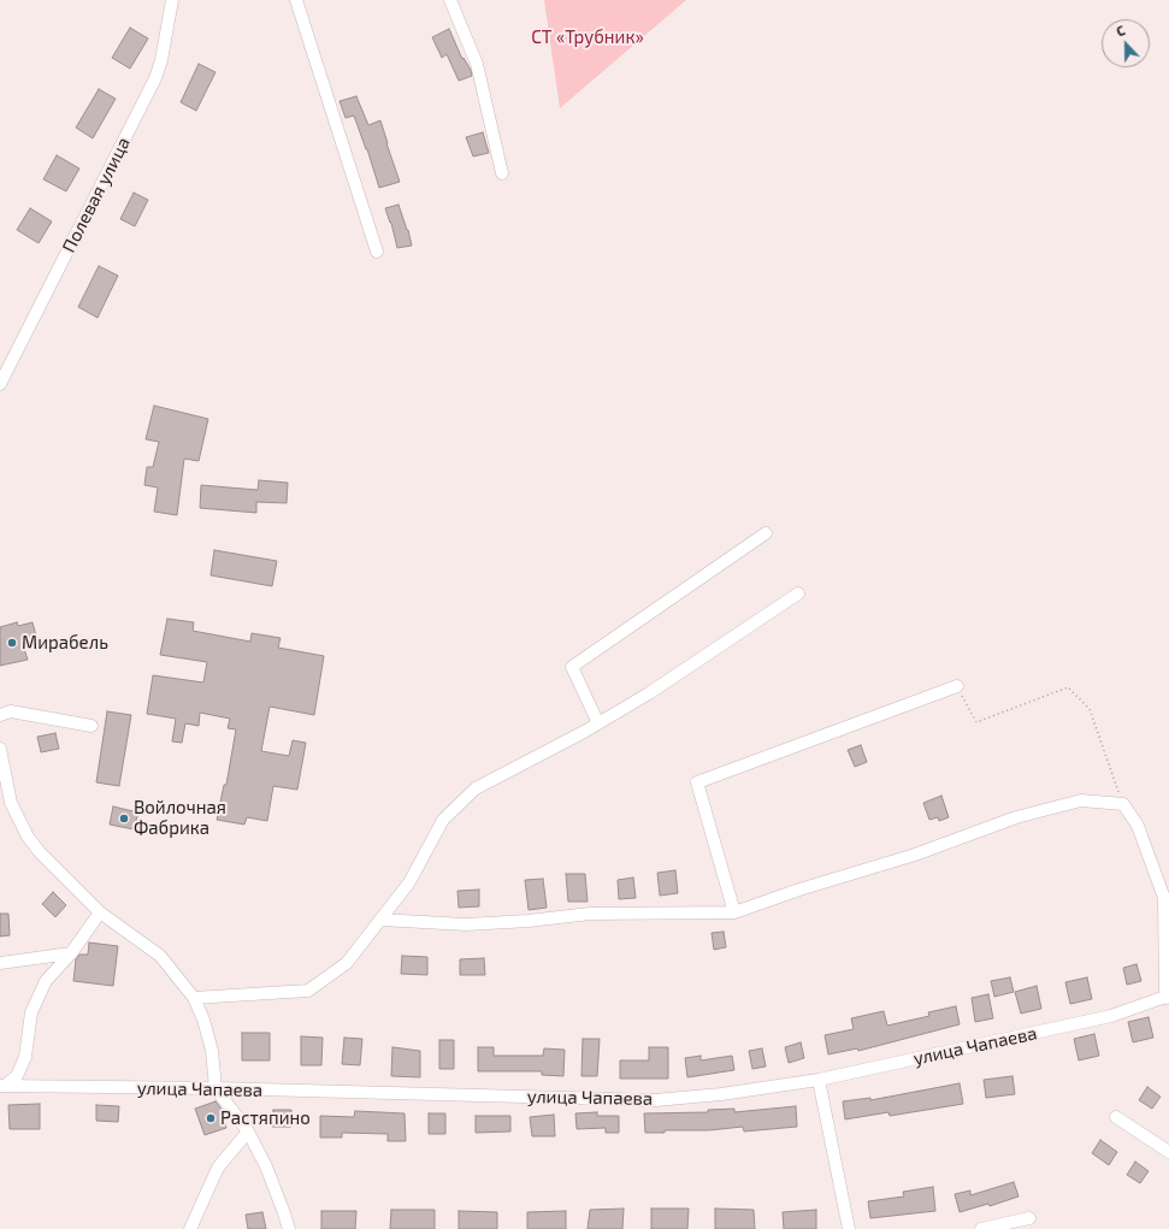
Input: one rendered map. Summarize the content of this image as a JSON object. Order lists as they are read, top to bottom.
{
  "streets": {
    "street": ["Полевая улица", "улица Чапаева"]
  },
  "parks": ["СТ «Трубник»"],
  "places": ["Мирабель", "Войлочная Фабрика", "Растяпино"],
  "north": "top"
}
